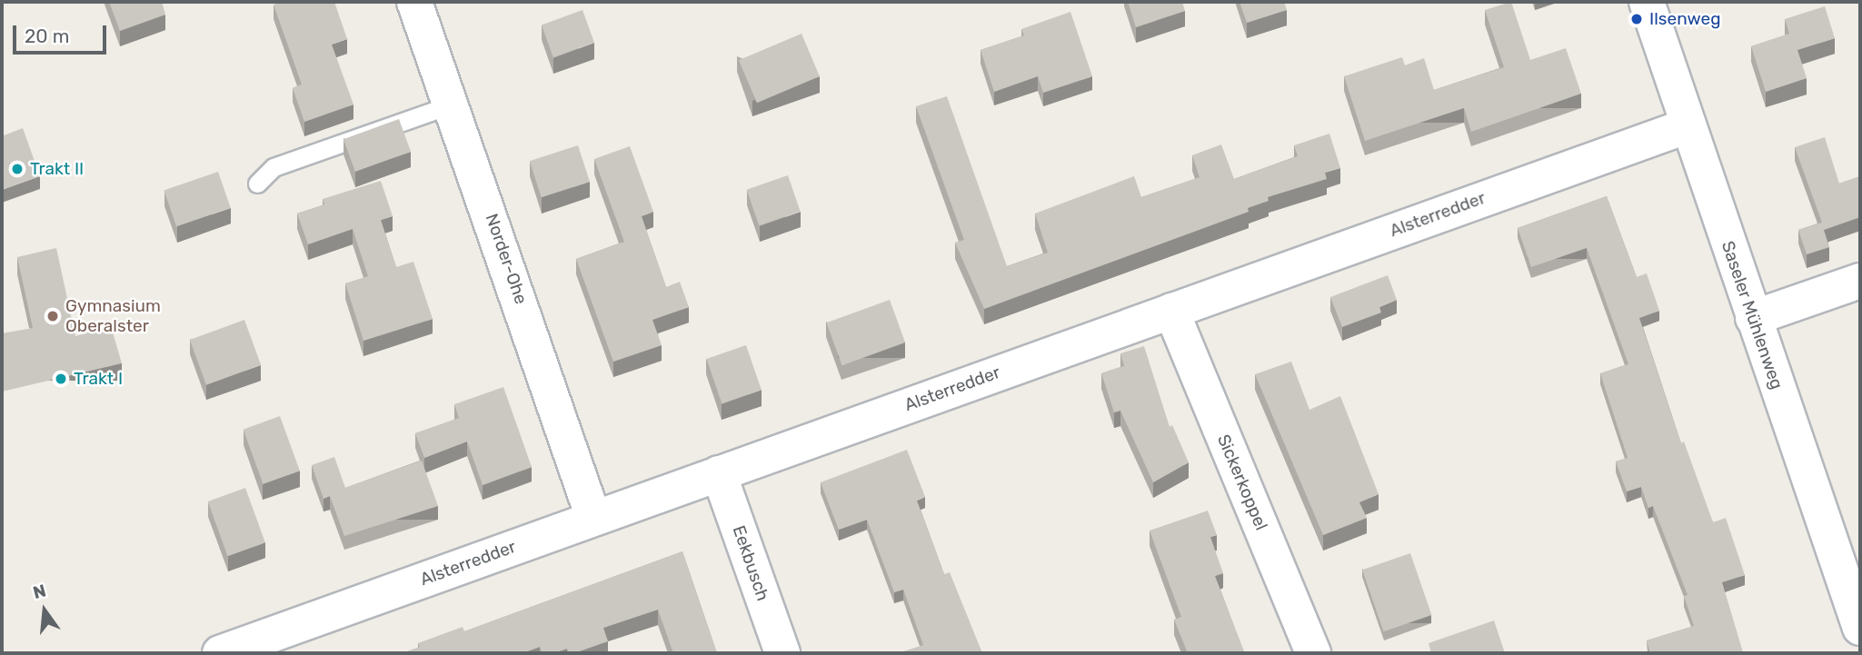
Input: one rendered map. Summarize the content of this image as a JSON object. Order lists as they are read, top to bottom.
{
  "streets": {
    "street": [
      "Alsterredder",
      "Norder-Ohe",
      "Saseler Mühlenweg",
      "Sickerkoppel",
      "Eekbusch"
    ]
  },
  "crossings": [
    ["Alsterredder", "Norder-Ohe"],
    ["Alsterredder", "Saseler Mühlenweg"],
    ["Alsterredder", "Sickerkoppel"],
    ["Alsterredder", "Eekbusch"]
  ],
  "places": [
    "Ilsenweg",
    "Trakt II",
    "Gymnasium Oberalster",
    "Trakt I"
  ],
  "scale_bar": "20 m",
  "north": "top"
}
